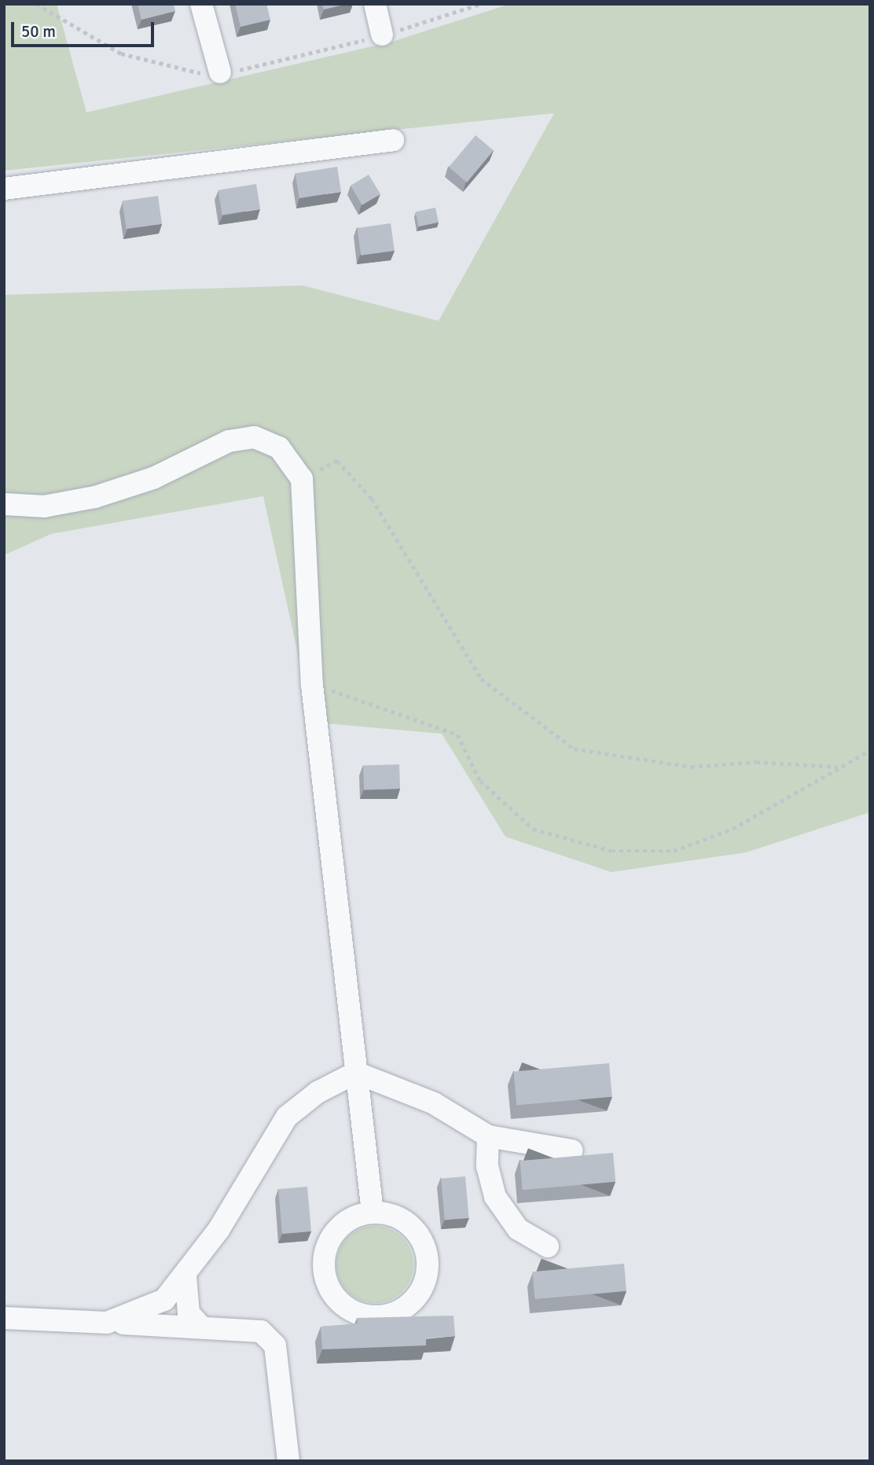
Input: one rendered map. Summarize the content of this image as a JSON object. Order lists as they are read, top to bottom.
{
  "scale_bar": "50 m"
}
